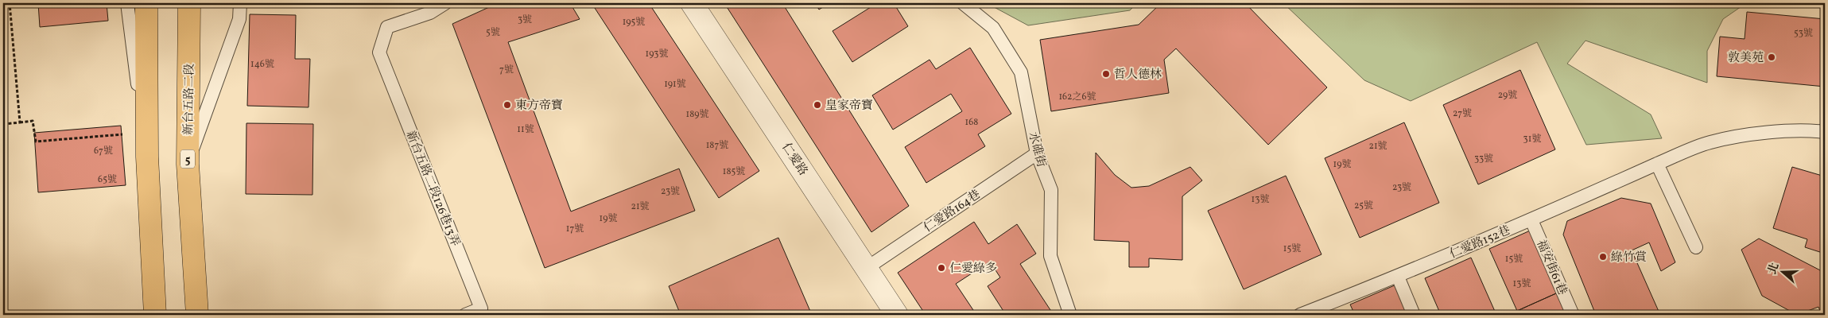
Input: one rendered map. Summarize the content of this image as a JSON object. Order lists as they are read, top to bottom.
{
  "streets": {
    "main road": ["新台五路二段", "5"],
    "street": ["仁愛路"],
    "lane": [
      "水碓街",
      "新台五路二段126巷13弄",
      "仁愛路164巷",
      "仁愛路152巷",
      "福安街61巷"
    ]
  },
  "crossings": [
    ["水碓街", "仁愛路164巷"],
    ["仁愛路", "仁愛路164巷"],
    ["仁愛路152巷", "福安街61巷"]
  ],
  "places": [
    "敦美苑",
    "哲人德林",
    "東方帝寶",
    "皇家帝寶",
    "綠竹賞",
    "仁愛綠多"
  ],
  "house_numbers": [
    "3號",
    "195號",
    "5號",
    "53號",
    "193號",
    "146號",
    "7號",
    "191號",
    "29號",
    "162之6號",
    "27號",
    "189號",
    "168",
    "11號",
    "31號",
    "187號",
    "21號",
    "67號",
    "33號",
    "19號",
    "185號",
    "65號",
    "23號",
    "23號",
    "13號",
    "25號",
    "21號",
    "19號",
    "17號",
    "15號",
    "15號",
    "13號"
  ],
  "north": "left"
}
